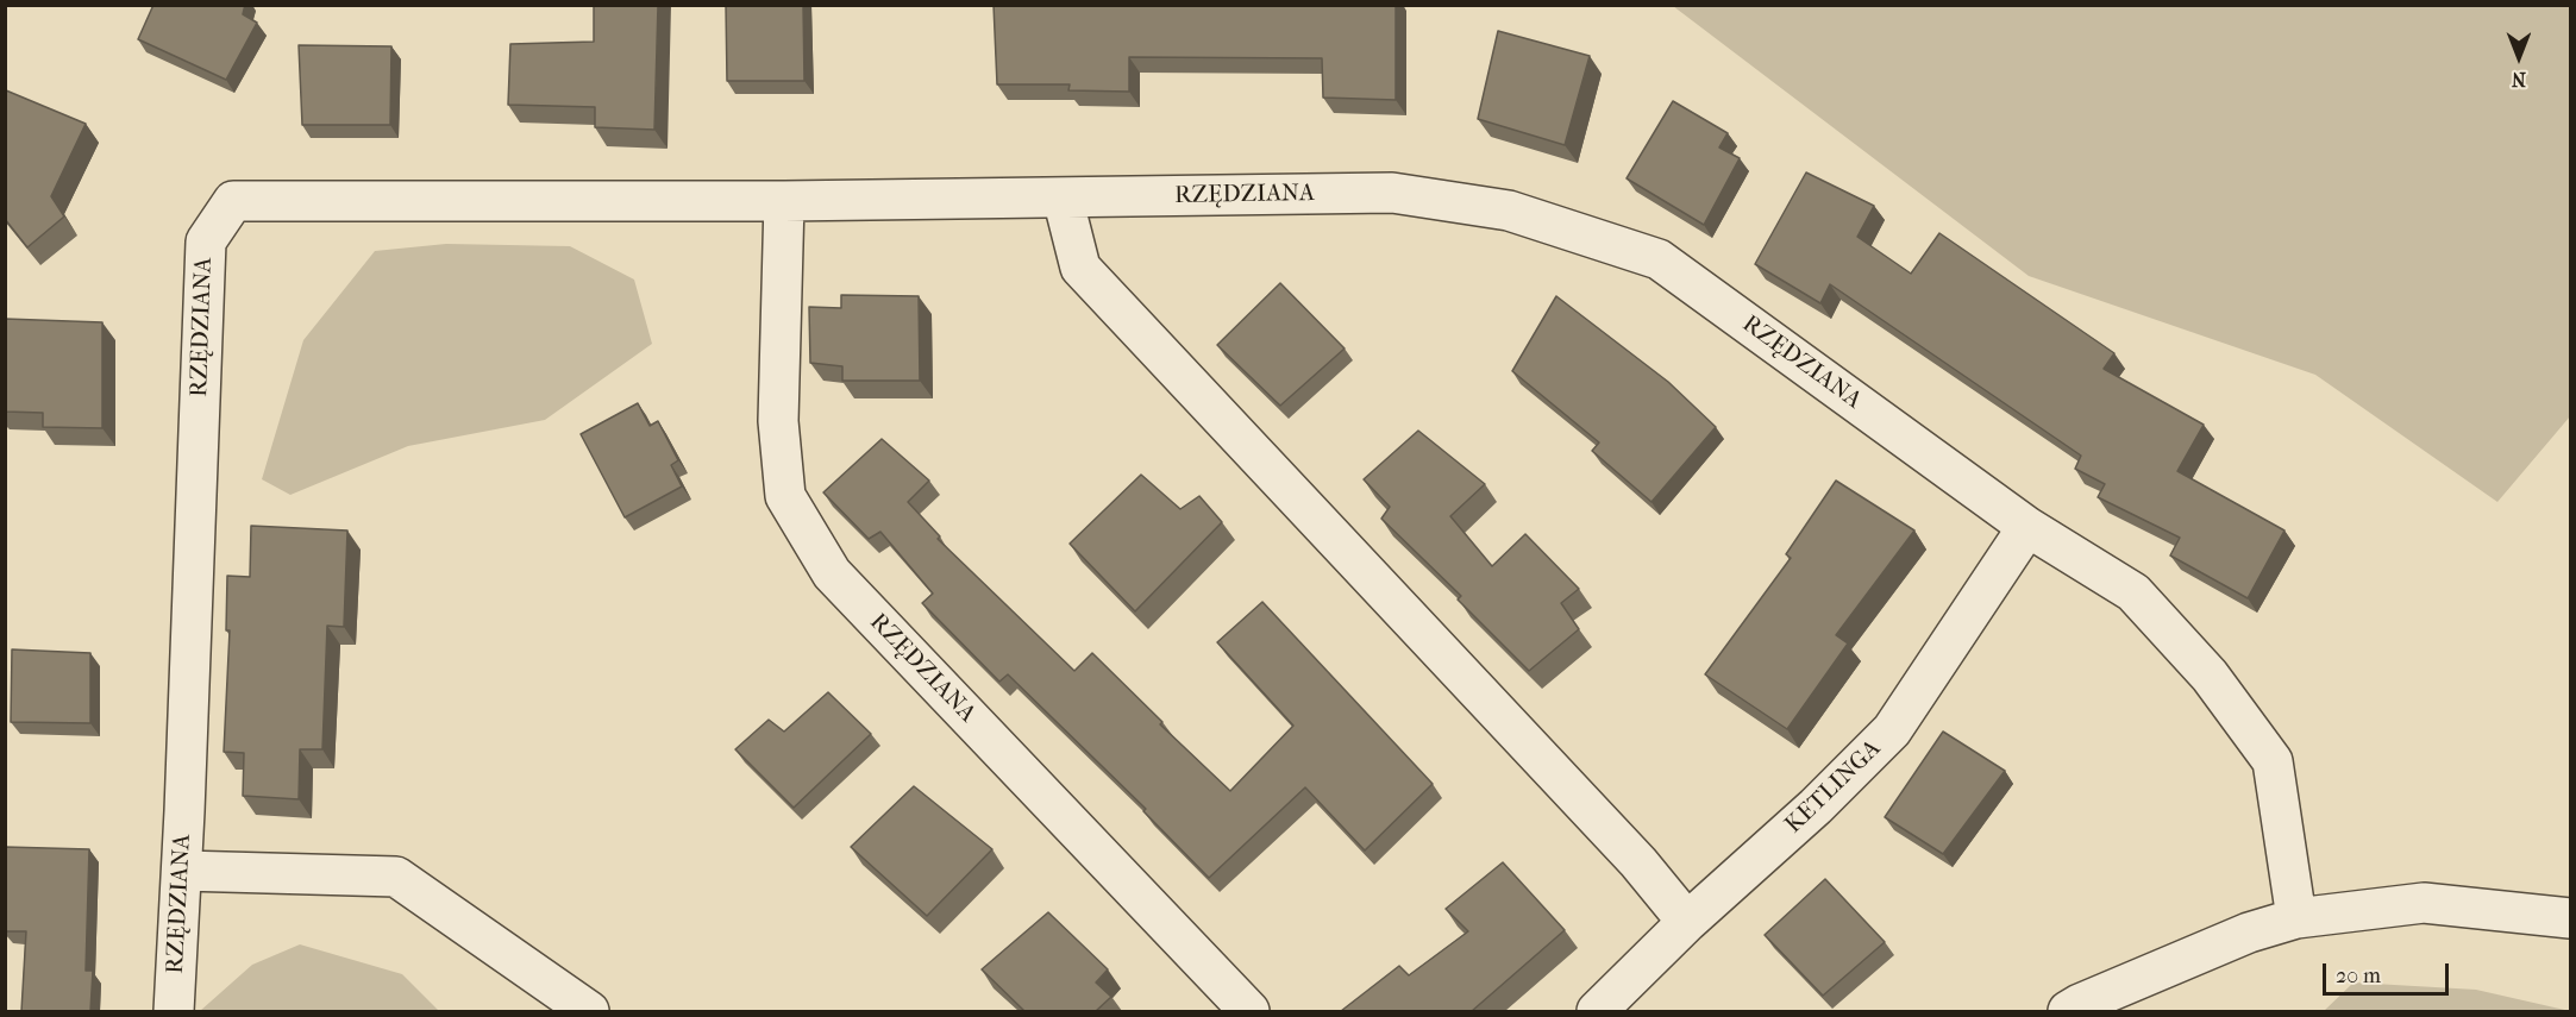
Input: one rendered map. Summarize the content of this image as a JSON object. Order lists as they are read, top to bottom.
{
  "streets": {
    "street": ["RZĘDZIANA", "KETLINGA"]
  },
  "crossings": [
    ["RZĘDZIANA", "KETLINGA"]
  ],
  "scale_bar": "20 m",
  "north": "bottom"
}
